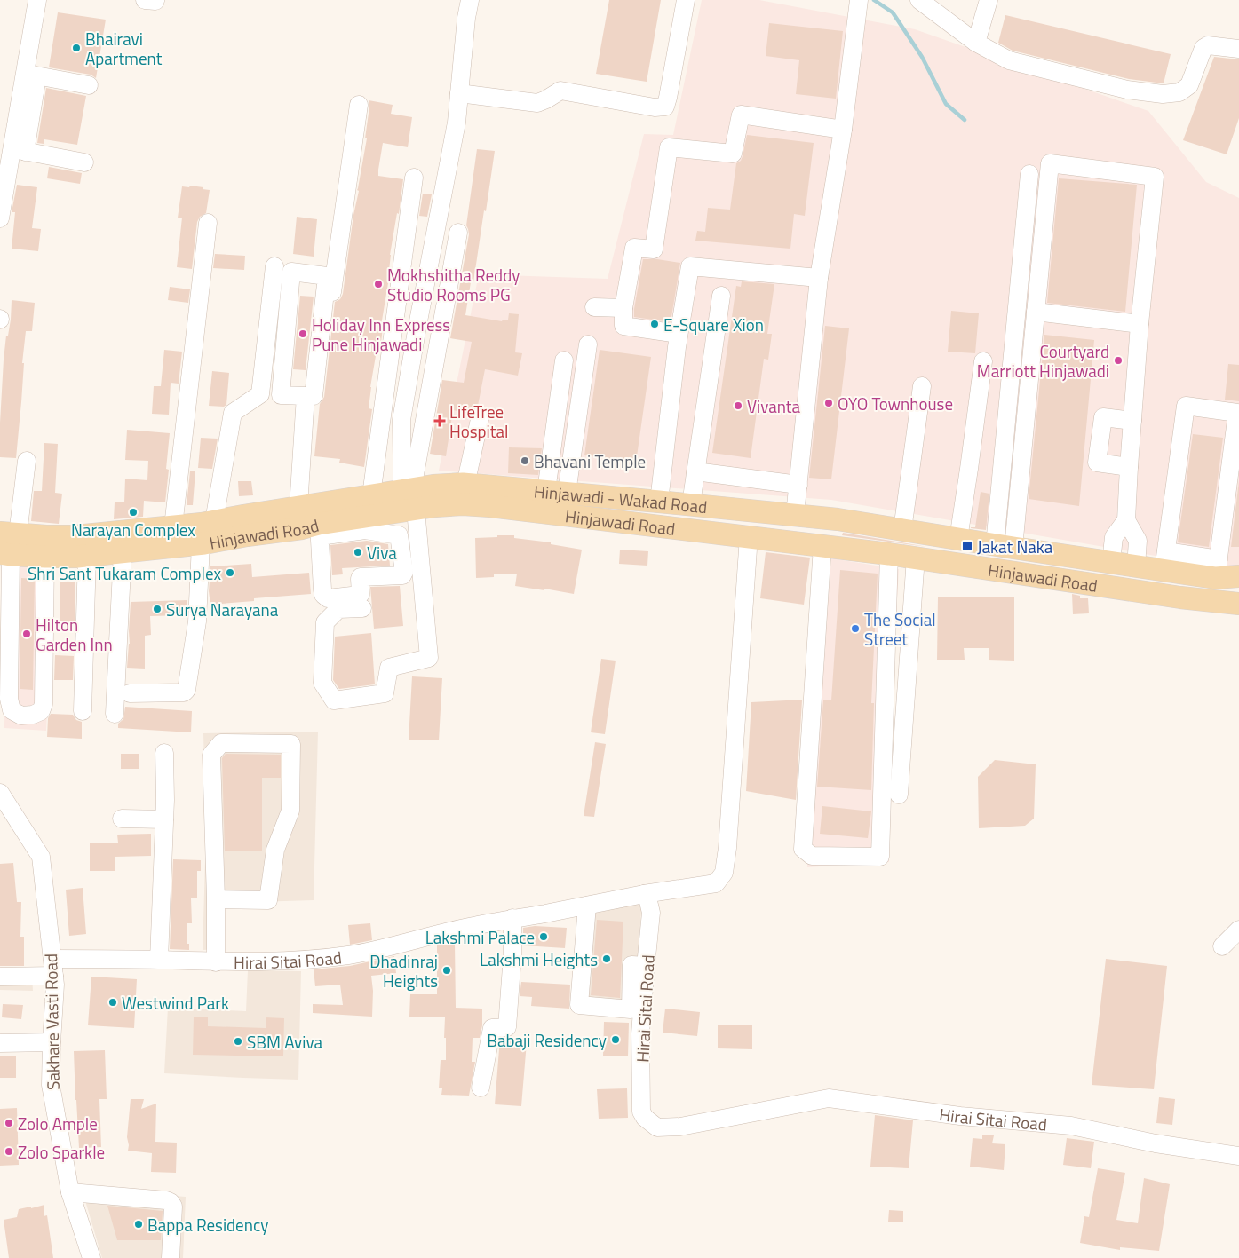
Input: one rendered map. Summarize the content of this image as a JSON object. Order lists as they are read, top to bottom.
{
  "streets": {
    "main road": ["Hinjawadi - Wakad Road", "Hinjawadi Road"],
    "street": ["Hirai Sitai Road", "Sakhare Vasti Road"]
  },
  "crossings": [
    ["Hinjawadi - Wakad Road", "Hinjawadi Road"],
    ["Hirai Sitai Road", "Sakhare Vasti Road"]
  ],
  "places": {
    "other": [
      "Bhairavi Apartment",
      "Mokhshitha Reddy Studio Rooms PG",
      "E-Square Xion",
      "Holiday Inn Express Pune Hinjawadi",
      "Courtyard Marriott Hinjawadi",
      "OYO Townhouse",
      "Vivanta",
      "Bhavani Temple",
      "Narayan Complex",
      "Viva",
      "Shri Sant Tukaram Complex",
      "Surya Narayana",
      "The Social Street",
      "Hilton Garden Inn",
      "Lakshmi Palace",
      "Lakshmi Heights",
      "Dhadinraj Heights",
      "Westwind Park",
      "Babaji Residency",
      "SBM Aviva",
      "Zolo Ample",
      "Zolo Sparkle",
      "Bappa Residency"
    ],
    "health": ["LifeTree Hospital"],
    "transit": ["Jakat Naka"]
  }
}
